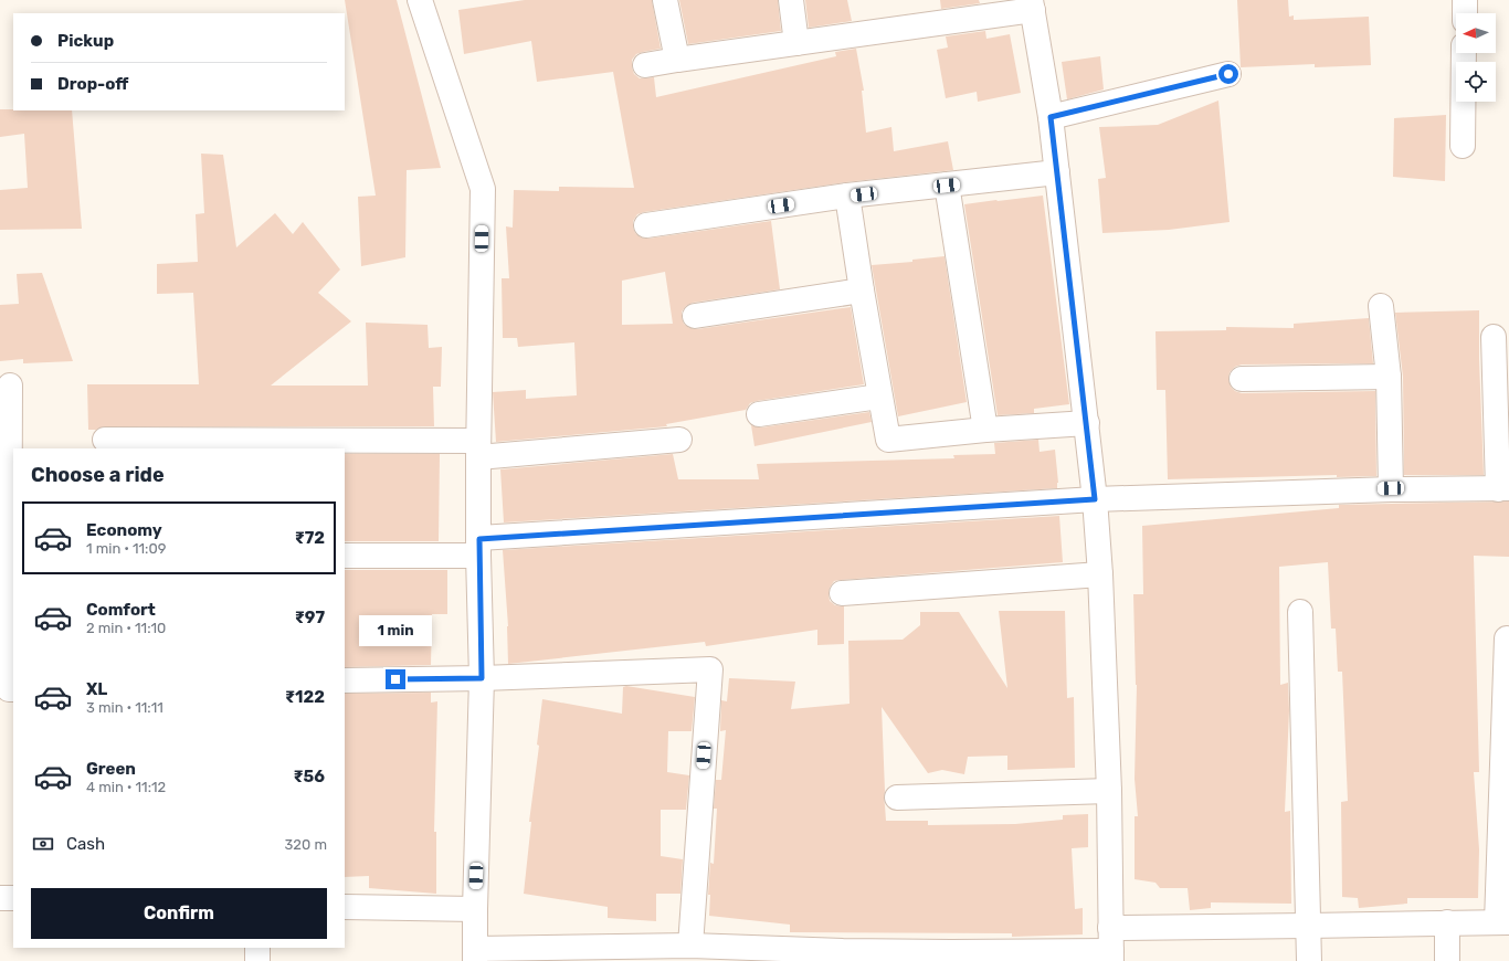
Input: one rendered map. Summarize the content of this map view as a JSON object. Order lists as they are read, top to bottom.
{
  "north": "left",
  "page": {
    "banner": ["Pickup", "Drop-off"],
    "heading": "Choose a ride",
    "list": [
      {
        "name": "Economy",
        "note": "1 min · 11:09",
        "value": "₹72"
      },
      {
        "name": "Comfort",
        "note": "2 min · 11:10",
        "value": "₹97"
      },
      {
        "name": "XL",
        "note": "3 min · 11:11",
        "value": "₹122"
      },
      {
        "name": "Green",
        "note": "4 min · 11:12",
        "value": "₹56"
      }
    ],
    "bubble": "1 min",
    "pay": ["Cash", "320 m"],
    "buttons": "Confirm"
  }
}
